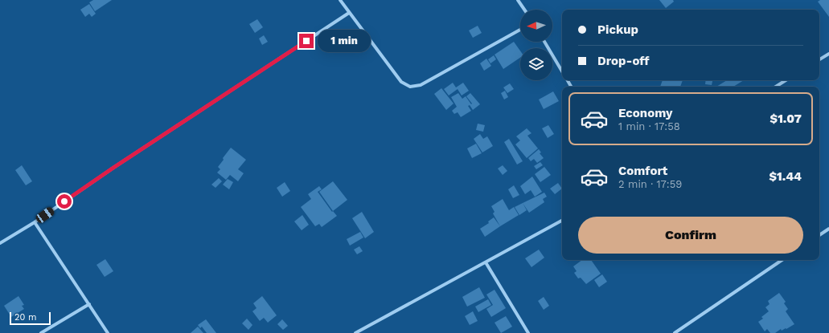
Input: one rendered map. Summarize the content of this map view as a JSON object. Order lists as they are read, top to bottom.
{
  "scale_bar": "20 m",
  "north": "left",
  "page": {
    "banner": ["Pickup", "Drop-off"],
    "bubble": "1 min",
    "list": [
      {
        "name": "Economy",
        "note": "1 min · 17:58",
        "value": "$1.07"
      },
      {
        "name": "Comfort",
        "note": "2 min · 17:59",
        "value": "$1.44"
      }
    ],
    "buttons": "Confirm",
    "scale": "20 m"
  }
}
